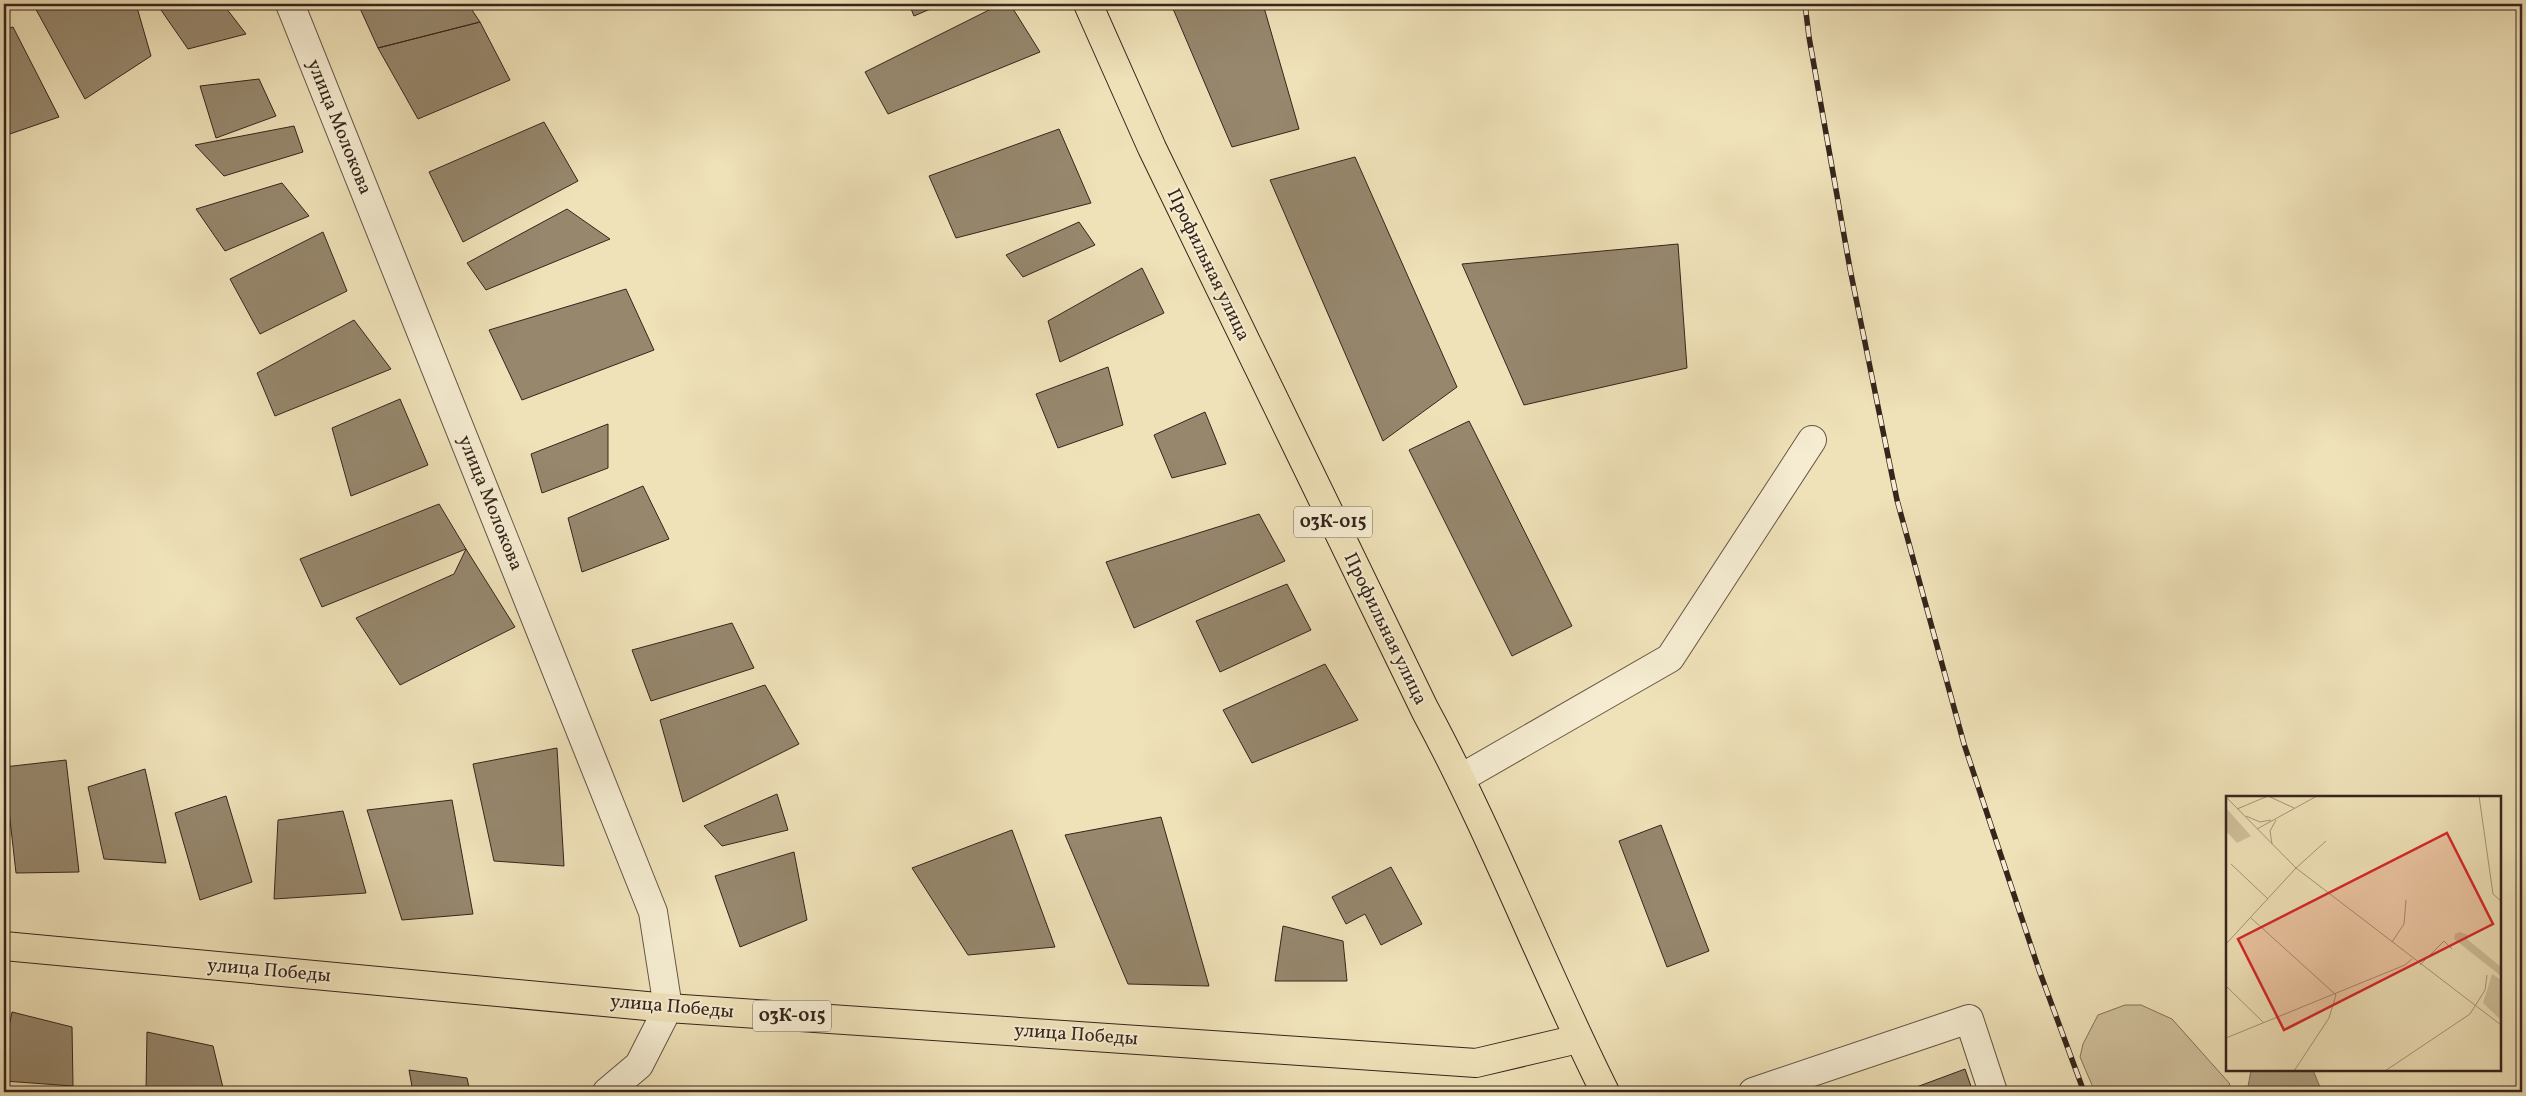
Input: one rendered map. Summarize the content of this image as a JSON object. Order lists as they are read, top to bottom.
{
  "streets": {
    "main road": ["Профильная улица", "03К-015", "улица Победы"],
    "street": ["улица Молокова"]
  },
  "crossings": [
    ["улица Молокова", "улица Победы"],
    ["Профильная улица", "улица Победы"]
  ]
}
